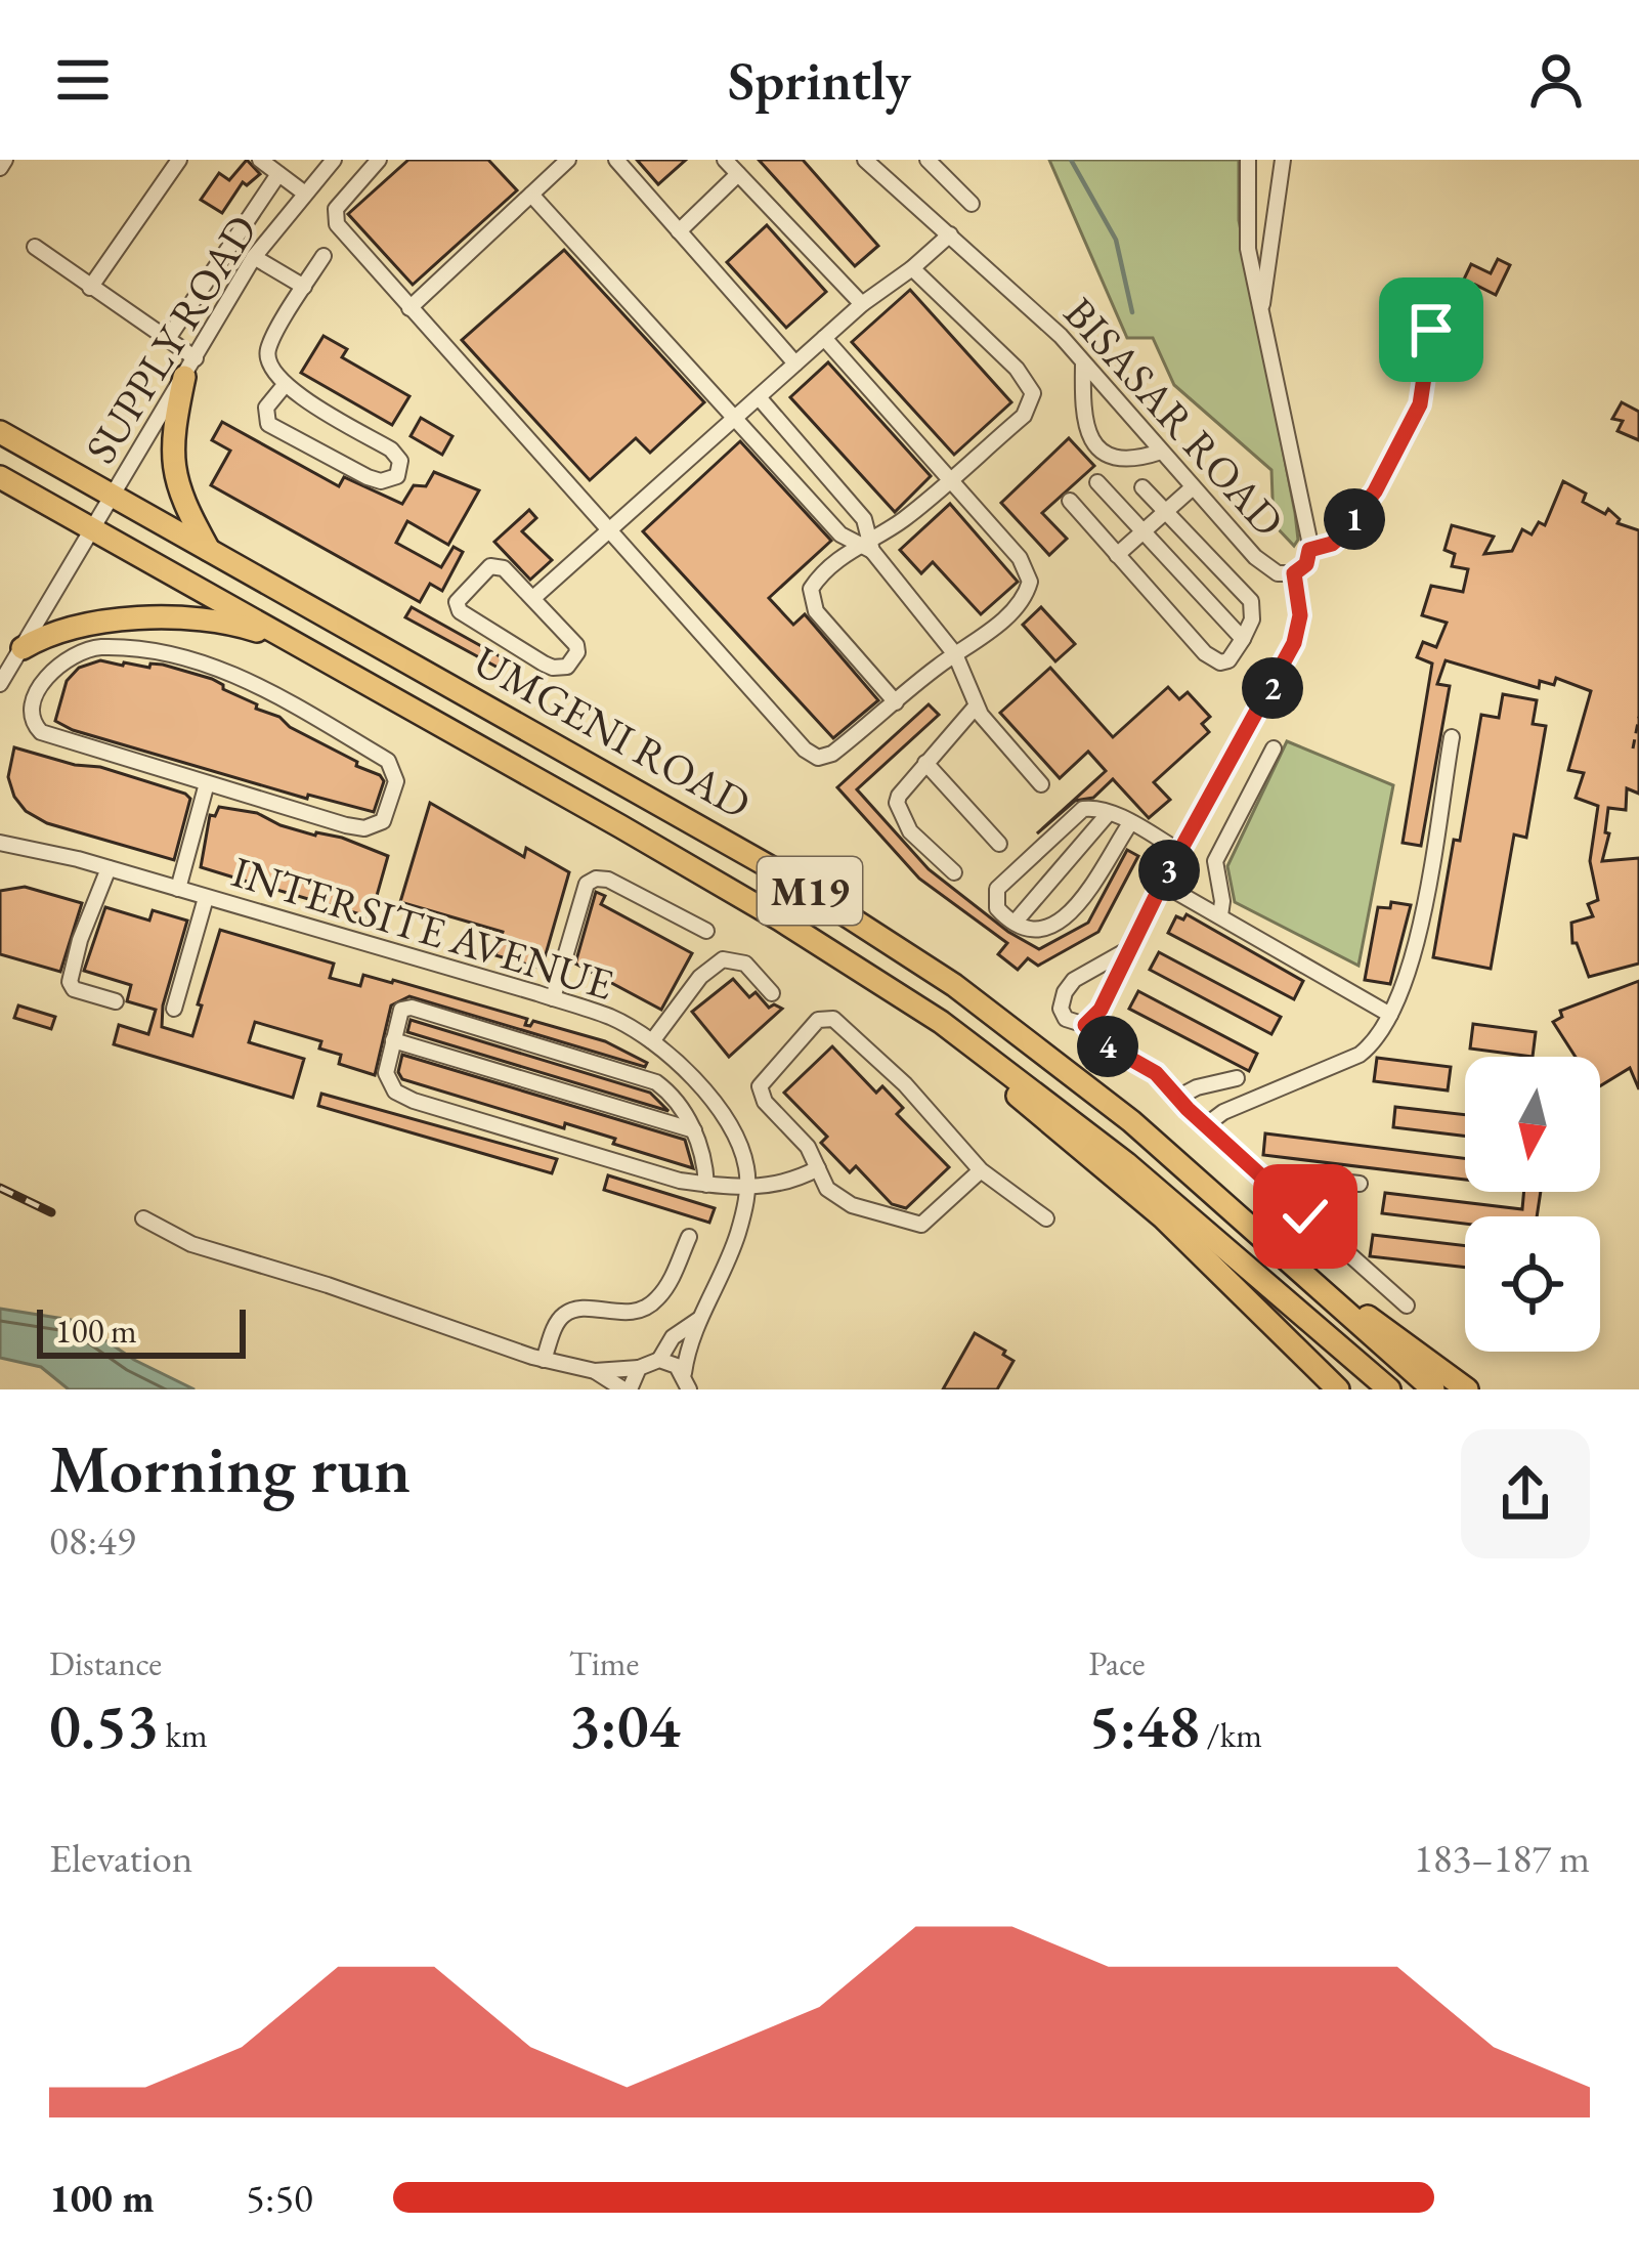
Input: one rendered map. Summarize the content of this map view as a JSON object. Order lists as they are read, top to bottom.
{
  "streets": {
    "highway": ["UMGENI ROAD", "M19"],
    "street": ["SUPPLY ROAD", "BISASAR ROAD", "INTERSITE AVENUE"]
  },
  "crossings": [
    ["SUPPLY ROAD", "UMGENI ROAD"]
  ],
  "scale_bar": "100 m",
  "north": "bottom",
  "page": {
    "header": "Sprintly",
    "pins": [
      "1",
      "2",
      "3",
      "4"
    ],
    "scale": "100 m",
    "heading": ["Morning run", "08:49"],
    "stats": [
      ["Distance", "0.53 km"],
      ["Time", "3:04"],
      ["Pace", "5:48 /km"]
    ],
    "chart": ["Elevation", "183–187 m"],
    "list": [
      {
        "name": "100 m",
        "note": "5:50"
      }
    ]
  }
}
